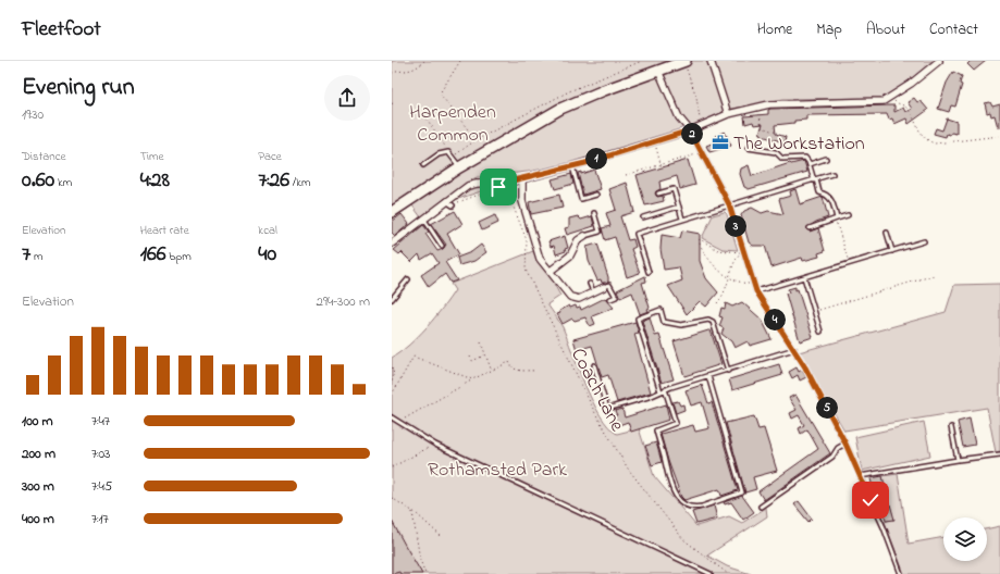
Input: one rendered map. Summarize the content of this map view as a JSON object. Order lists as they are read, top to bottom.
{
  "streets": {
    "path": ["Coach Lane"]
  },
  "parks": ["Harpenden Common", "Rothamsted Park"],
  "places": {
    "office": ["The Workstation"]
  },
  "page": {
    "header": "Fleetfoot",
    "nav": [
      "Home",
      "Map",
      "About",
      "Contact"
    ],
    "heading": ["Evening run", "19:30"],
    "pins": [
      "2",
      "1",
      "3",
      "4",
      "5"
    ],
    "stats": [
      ["Distance", "0.60 km"],
      ["Time", "4:28"],
      ["Pace", "7:26 /km"],
      ["Elevation", "7 m"],
      ["Heart rate", "166 bpm"],
      ["kcal", "40"]
    ],
    "chart": ["Elevation", "294–300 m"],
    "list": [
      {
        "name": "100 m",
        "note": "7:47"
      },
      {
        "name": "200 m",
        "note": "7:03"
      },
      {
        "name": "300 m",
        "note": "7:45"
      },
      {
        "name": "400 m",
        "note": "7:17"
      }
    ]
  }
}
